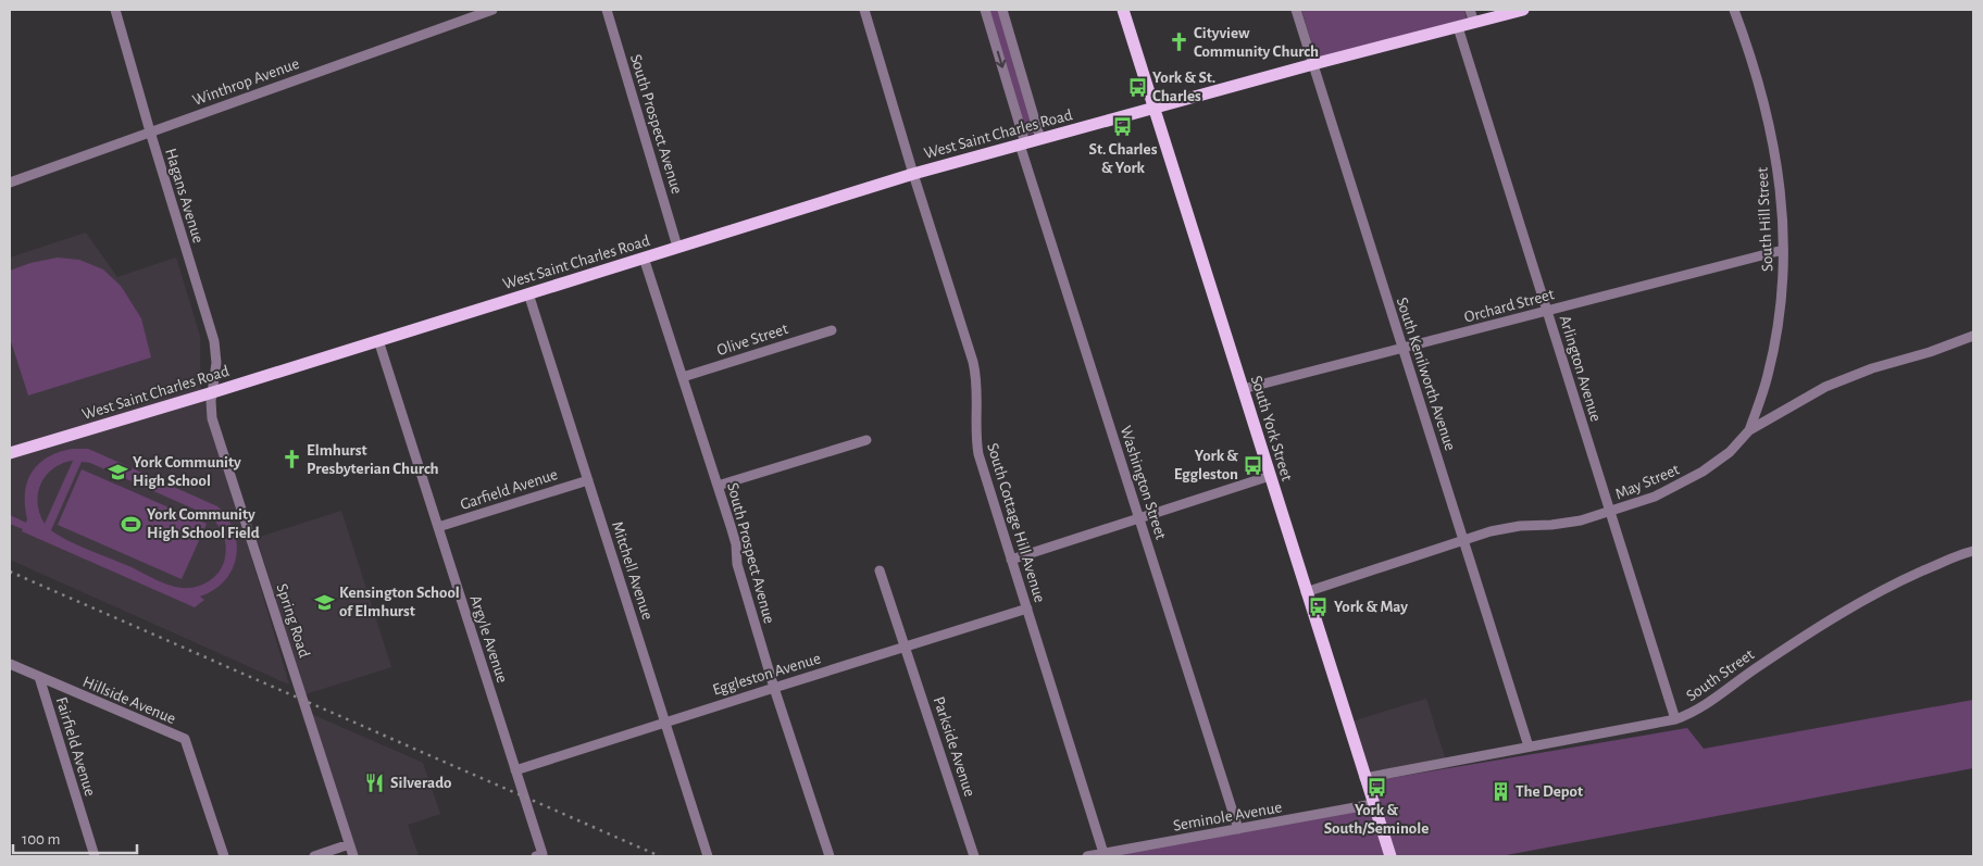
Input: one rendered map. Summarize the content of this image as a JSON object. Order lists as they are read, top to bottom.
{
  "streets": {
    "main road": ["West Saint Charles Road", "South York Street"],
    "street": [
      "Winthrop Avenue",
      "South Prospect Avenue",
      "Hagans Avenue",
      "South Hill Street",
      "Orchard Street",
      "Olive Street",
      "Arlington Avenue",
      "South Kenilworth Avenue",
      "May Street",
      "Washington Street",
      "Garfield Avenue",
      "South Cottage Hill Avenue",
      "Mitchell Avenue",
      "Spring Road",
      "Argyle Avenue",
      "Eggleston Avenue",
      "South Street",
      "Hillside Avenue",
      "Fairfield Avenue",
      "Parkside Avenue",
      "Seminole Avenue"
    ]
  },
  "crossings": [
    ["Winthrop Avenue", "Hagans Avenue"],
    ["South Prospect Avenue", "West Saint Charles Road"],
    ["South Prospect Avenue", "Olive Street"],
    ["South Prospect Avenue", "Eggleston Avenue"],
    ["West Saint Charles Road", "Hagans Avenue"],
    ["West Saint Charles Road", "Arlington Avenue"],
    ["West Saint Charles Road", "South Kenilworth Avenue"],
    ["West Saint Charles Road", "South York Street"],
    ["West Saint Charles Road", "Washington Street"],
    ["West Saint Charles Road", "South Cottage Hill Avenue"],
    ["West Saint Charles Road", "Mitchell Avenue"],
    ["West Saint Charles Road", "Spring Road"],
    ["West Saint Charles Road", "Argyle Avenue"],
    ["Hagans Avenue", "Spring Road"],
    ["South Hill Street", "Orchard Street"],
    ["South Hill Street", "May Street"],
    ["Orchard Street", "Arlington Avenue"],
    ["Orchard Street", "South Kenilworth Avenue"],
    ["Orchard Street", "South York Street"],
    ["Arlington Avenue", "May Street"],
    ["Arlington Avenue", "South Street"],
    ["South Kenilworth Avenue", "May Street"],
    ["South Kenilworth Avenue", "South Street"],
    ["South York Street", "May Street"],
    ["South York Street", "South Street"],
    ["South York Street", "Seminole Avenue"],
    ["Washington Street", "Seminole Avenue"],
    ["Garfield Avenue", "Mitchell Avenue"],
    ["Garfield Avenue", "Argyle Avenue"],
    ["South Cottage Hill Avenue", "Eggleston Avenue"],
    ["South Cottage Hill Avenue", "Seminole Avenue"],
    ["Mitchell Avenue", "Eggleston Avenue"],
    ["Argyle Avenue", "Eggleston Avenue"],
    ["Eggleston Avenue", "Parkside Avenue"],
    ["Hillside Avenue", "Fairfield Avenue"]
  ],
  "places": {
    "church": ["Cityview Community Church", "Elmhurst Presbyterian Church"],
    "bus stop": [
      "York & St. Charles",
      "St. Charles & York",
      "York & Eggleston",
      "York & May",
      "York & South/Seminole"
    ],
    "school or university": ["York Community High School", "Kensington School of Elmhurst"],
    "sports": ["York Community High School Field"],
    "restaurant": ["Silverado"],
    "building": ["The Depot"]
  },
  "scale_bar": "100 m"
}
